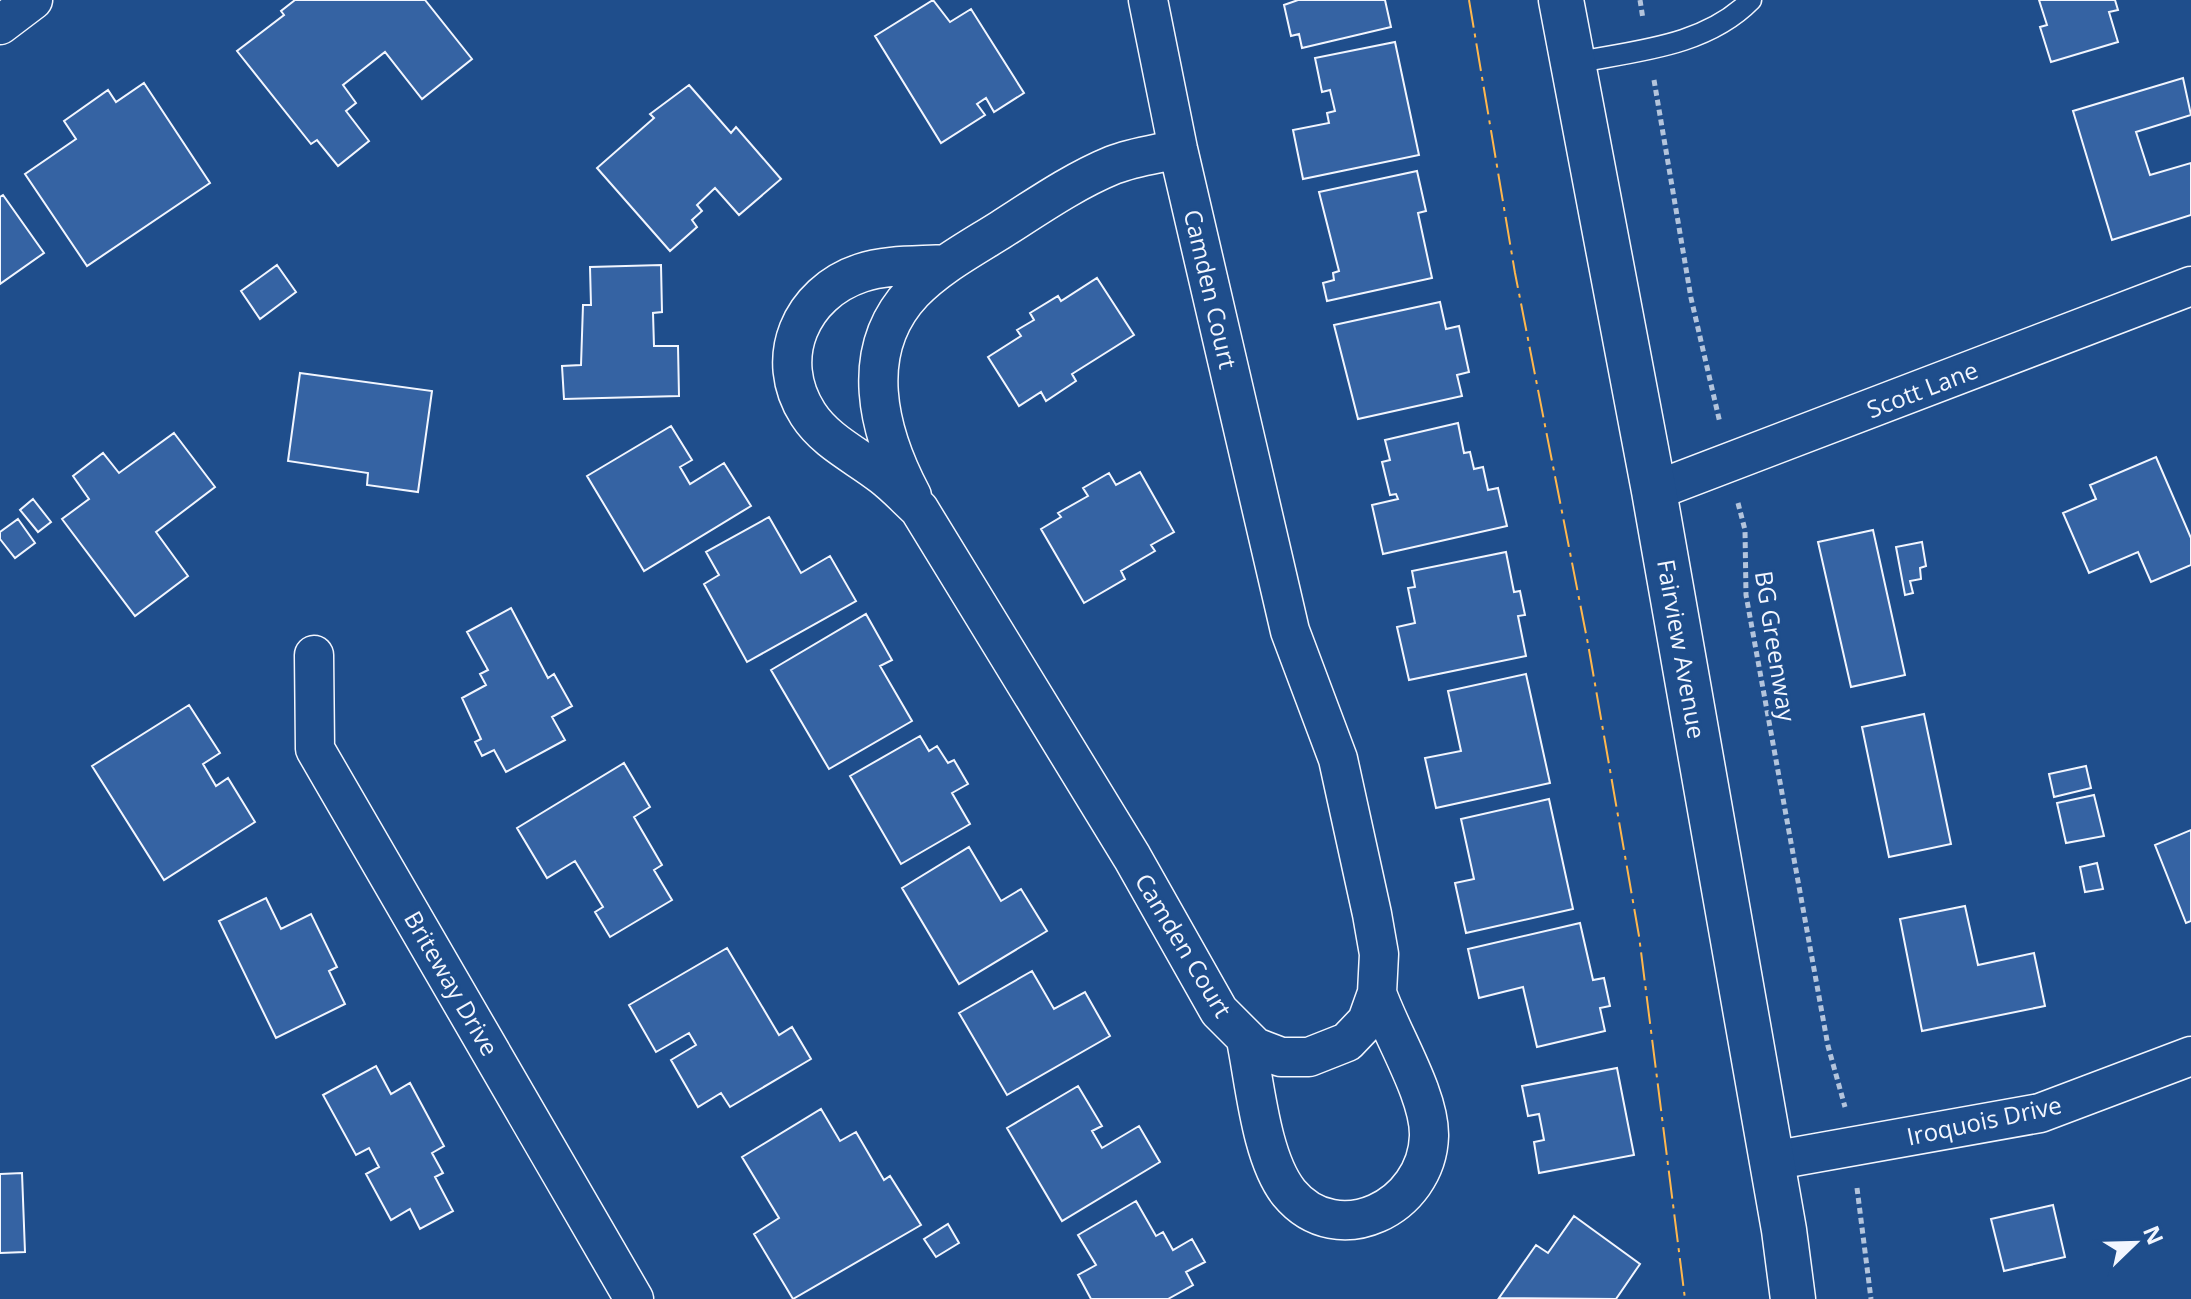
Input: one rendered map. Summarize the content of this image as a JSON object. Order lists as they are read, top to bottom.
{
  "streets": {
    "main road": ["Fairview Avenue"],
    "street": [
      "Camden Court",
      "Scott Lane",
      "Briteway Drive",
      "Iroquois Drive"
    ],
    "path": ["BG Greenway"]
  },
  "crossings": [
    ["Scott Lane", "BG Greenway"],
    ["Scott Lane", "Fairview Avenue"],
    ["BG Greenway", "Iroquois Drive"],
    ["Fairview Avenue", "Iroquois Drive"]
  ],
  "north": "top right"
}
